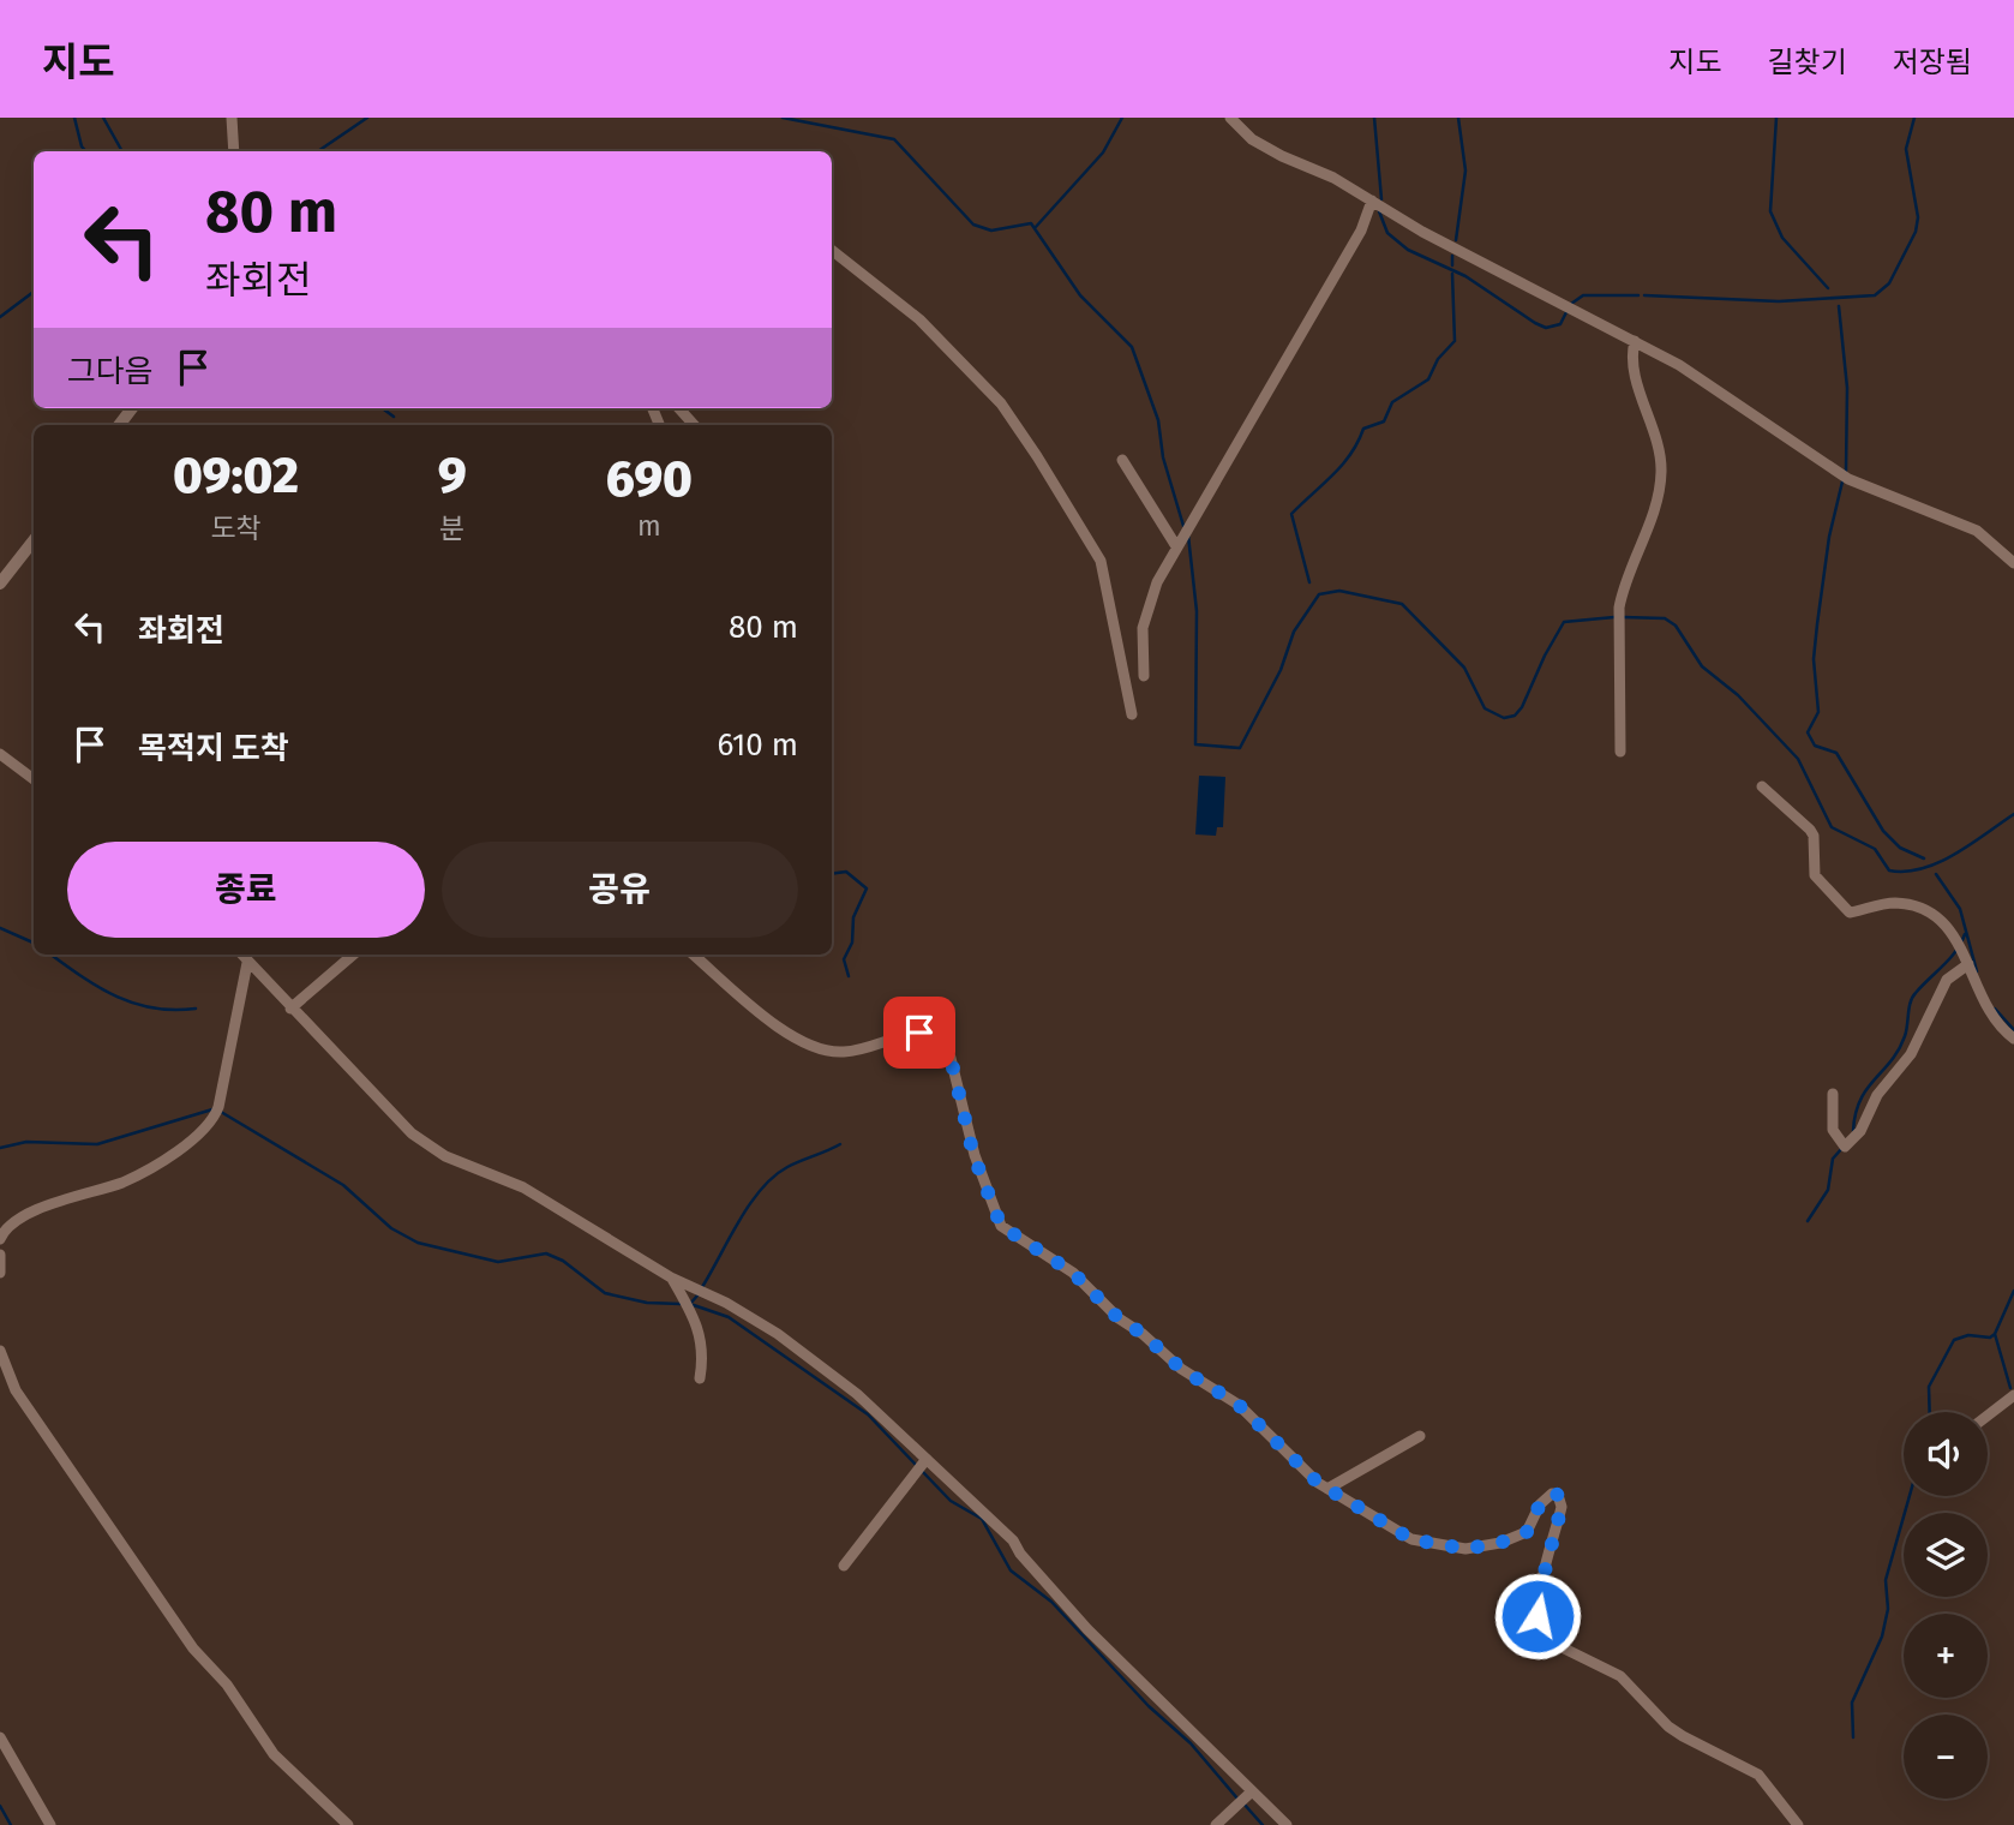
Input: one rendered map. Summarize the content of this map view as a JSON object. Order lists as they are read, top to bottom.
{
  "page": {
    "header": "지도",
    "nav": ["지도", "길찾기", "저장됨"],
    "turn": ["80 m", "좌회전"],
    "then": "그다음",
    "eta": [
      "09:02",
      "도착",
      "9",
      "분",
      "690",
      "m"
    ],
    "list": [
      {
        "name": "좌회전",
        "value": "80 m"
      },
      {
        "name": "목적지 도착",
        "value": "610 m"
      }
    ],
    "buttons": ["종료", "공유"],
    "map_buttons": ["+", "−"]
  }
}
